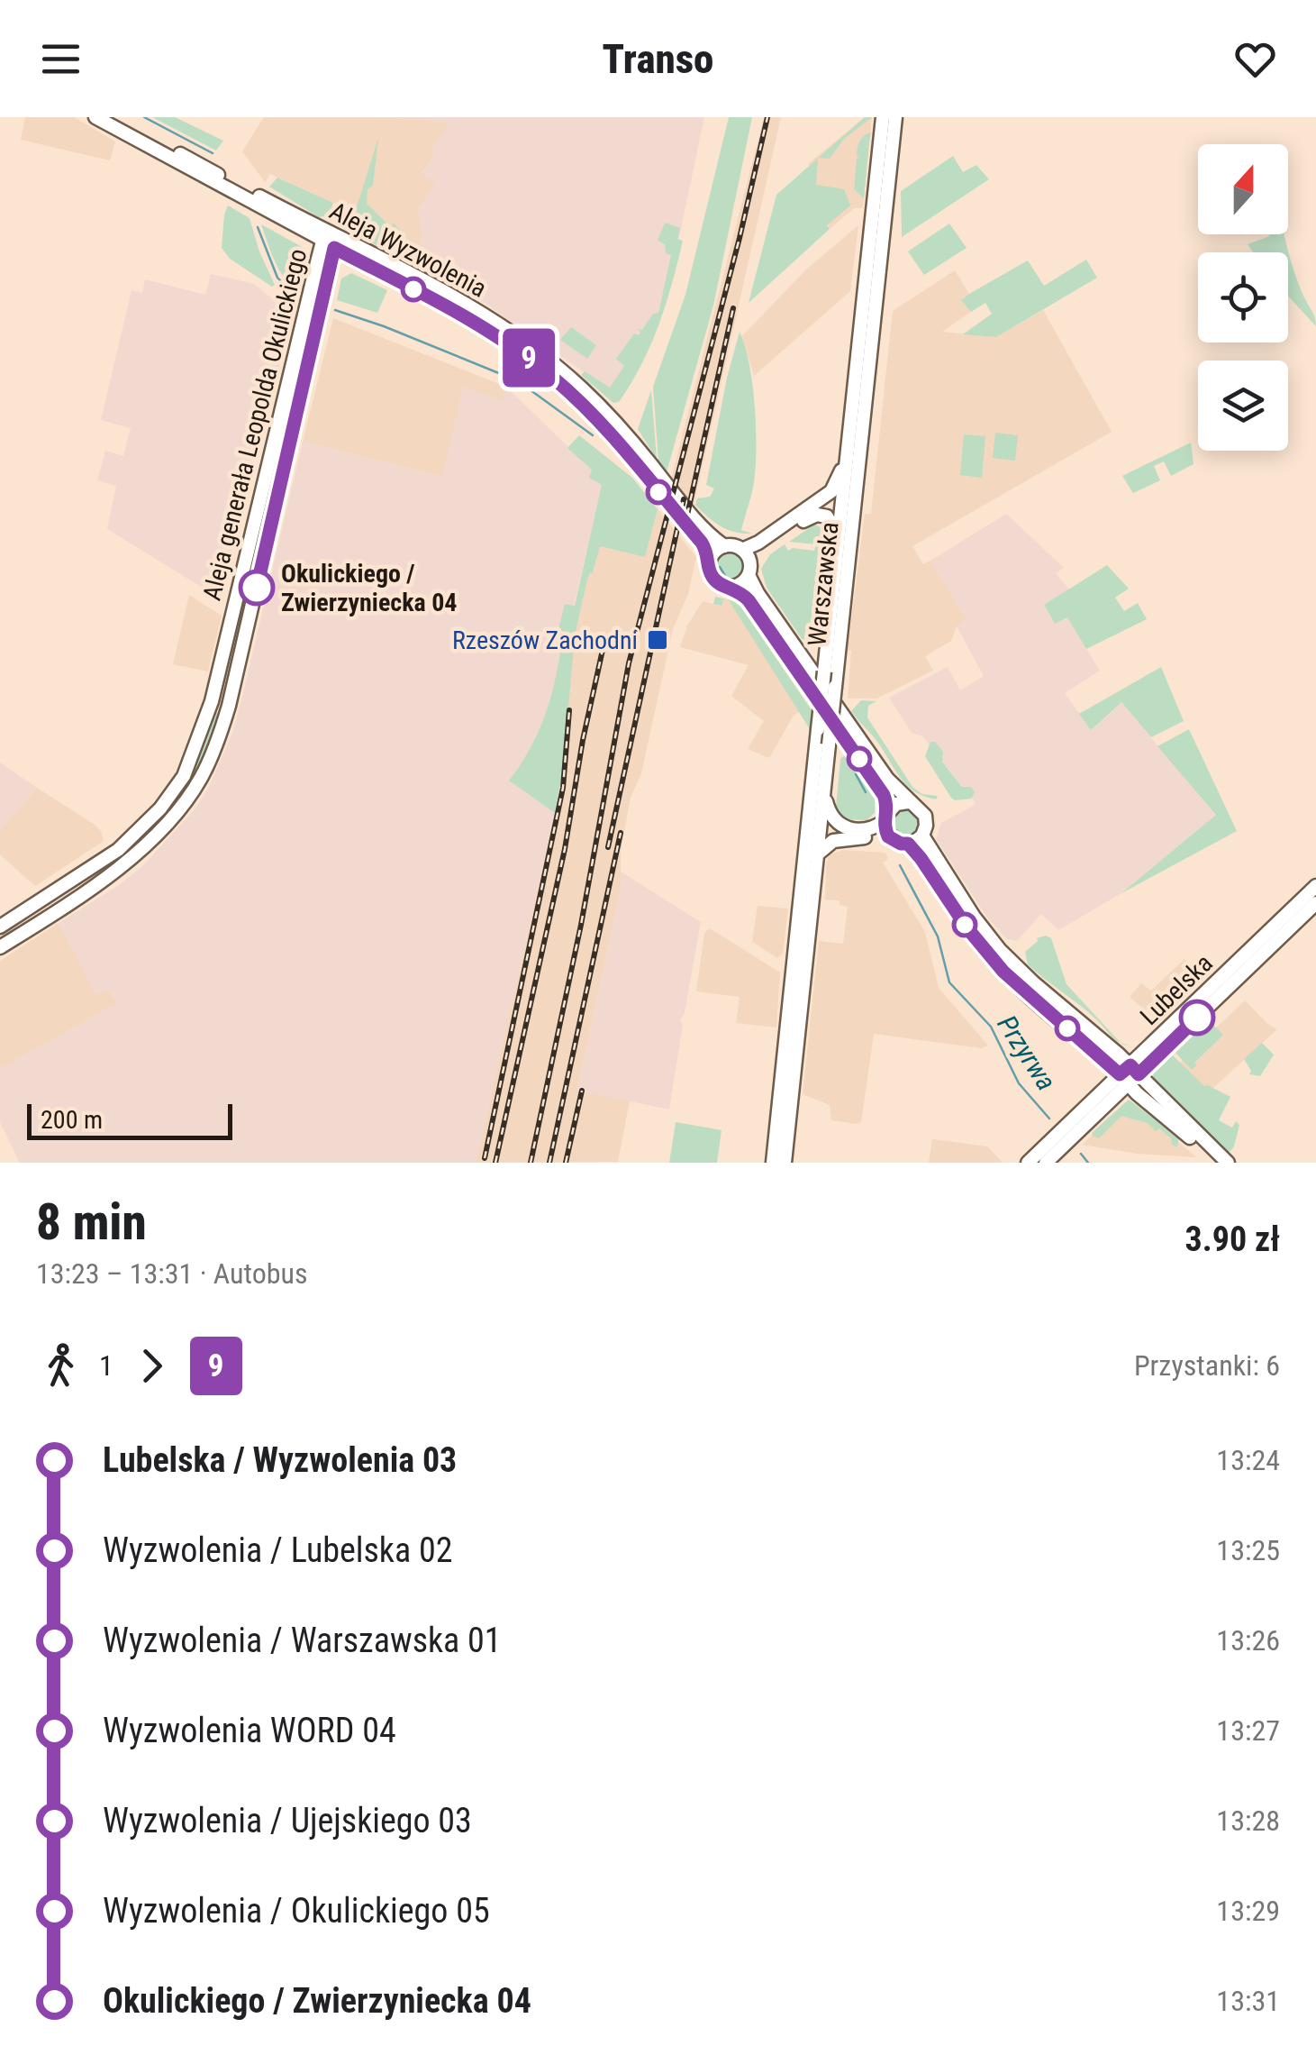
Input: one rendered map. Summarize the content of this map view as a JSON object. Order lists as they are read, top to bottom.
{
  "streets": {
    "main road": [
      "Aleja Wyzwolenia",
      "Aleja generała Leopolda Okulickiego",
      "Warszawska",
      "Lubelska"
    ]
  },
  "crossings": [
    ["Aleja Wyzwolenia", "Aleja generała Leopolda Okulickiego"]
  ],
  "water": ["Przyrwa"],
  "places": {
    "other": ["Okulickiego / Zwierzyniecka 04"],
    "transit": ["Rzeszów Zachodni"]
  },
  "lines": ["bus line 9"],
  "scale_bar": "200 m",
  "north": "top",
  "page": {
    "header": "Transo",
    "on_map": "9",
    "scale": "200 m",
    "heading": ["8 min", "13:23 – 13:31 · Autobus", "3.90 zł"],
    "legs": ["1", "9", "Przystanki: 6"],
    "list": [
      {
        "name": "Lubelska / Wyzwolenia 03",
        "value": "13:24"
      },
      {
        "name": "Wyzwolenia / Lubelska 02",
        "value": "13:25"
      },
      {
        "name": "Wyzwolenia / Warszawska 01",
        "value": "13:26"
      },
      {
        "name": "Wyzwolenia WORD 04",
        "value": "13:27"
      },
      {
        "name": "Wyzwolenia / Ujejskiego 03",
        "value": "13:28"
      },
      {
        "name": "Wyzwolenia / Okulickiego 05",
        "value": "13:29"
      },
      {
        "name": "Okulickiego / Zwierzyniecka 04",
        "value": "13:31"
      }
    ]
  }
}
